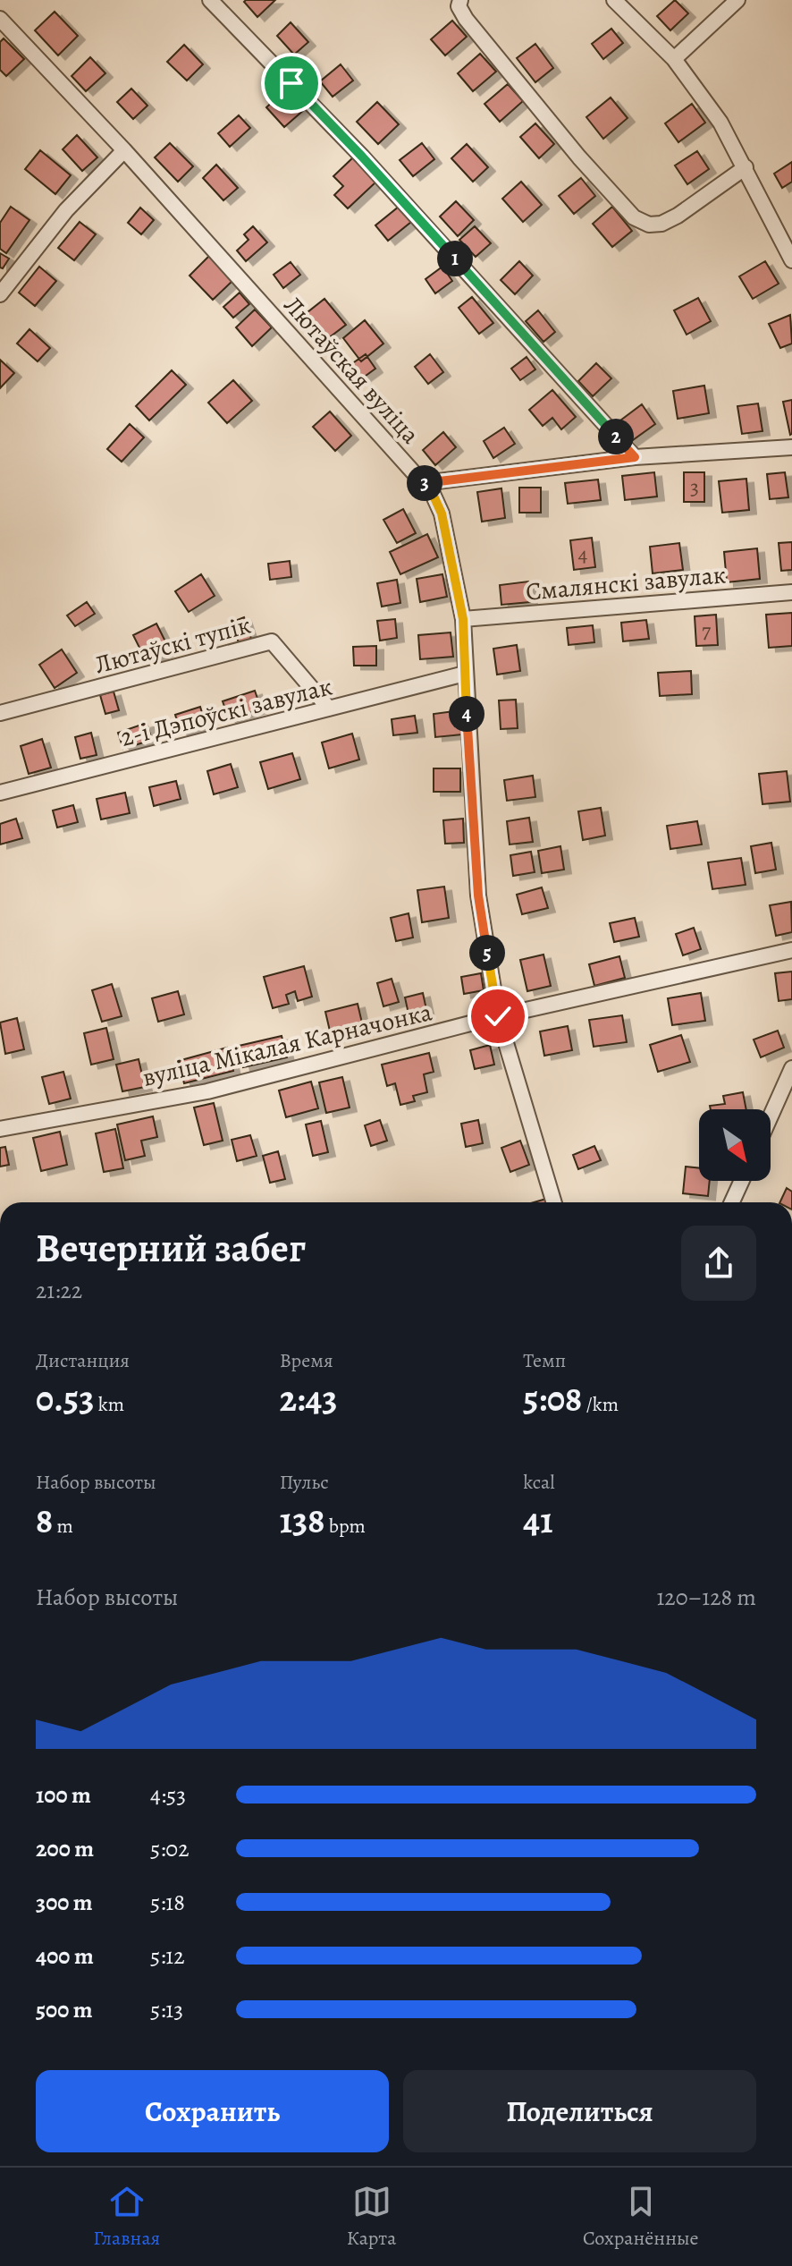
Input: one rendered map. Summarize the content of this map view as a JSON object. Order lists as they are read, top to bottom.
{
  "streets": {
    "street": [
      "Лютаўская вуліца",
      "Смалянскі завулак",
      "Лютаўскі тупік",
      "2-і Дэпоўскі завулак",
      "вуліца Мікалая Карначонка"
    ]
  },
  "crossings": [
    ["Лютаўская вуліца", "Смалянскі завулак"],
    ["Лютаўская вуліца", "2-і Дэпоўскі завулак"],
    ["Лютаўская вуліца", "вуліца Мікалая Карначонка"],
    ["Лютаўскі тупік", "2-і Дэпоўскі завулак"]
  ],
  "house_numbers": ["3", "4", "7"],
  "north": "bottom right",
  "page": {
    "pins": [
      "1",
      "2",
      "3",
      "4",
      "5"
    ],
    "heading": ["Вечерний забег", "21:22"],
    "stats": [
      ["Дистанция", "0.53 km"],
      ["Время", "2:43"],
      ["Темп", "5:08 /km"],
      ["Набор высоты", "8 m"],
      ["Пульс", "138 bpm"],
      ["kcal", "41"]
    ],
    "chart": ["Набор высоты", "120–128 m"],
    "list": [
      {
        "name": "100 m",
        "note": "4:53"
      },
      {
        "name": "200 m",
        "note": "5:02"
      },
      {
        "name": "300 m",
        "note": "5:18"
      },
      {
        "name": "400 m",
        "note": "5:12"
      },
      {
        "name": "500 m",
        "note": "5:13"
      }
    ],
    "buttons": ["Сохранить", "Поделиться"],
    "tabs": ["Главная", "Карта", "Сохранённые"]
  }
}
